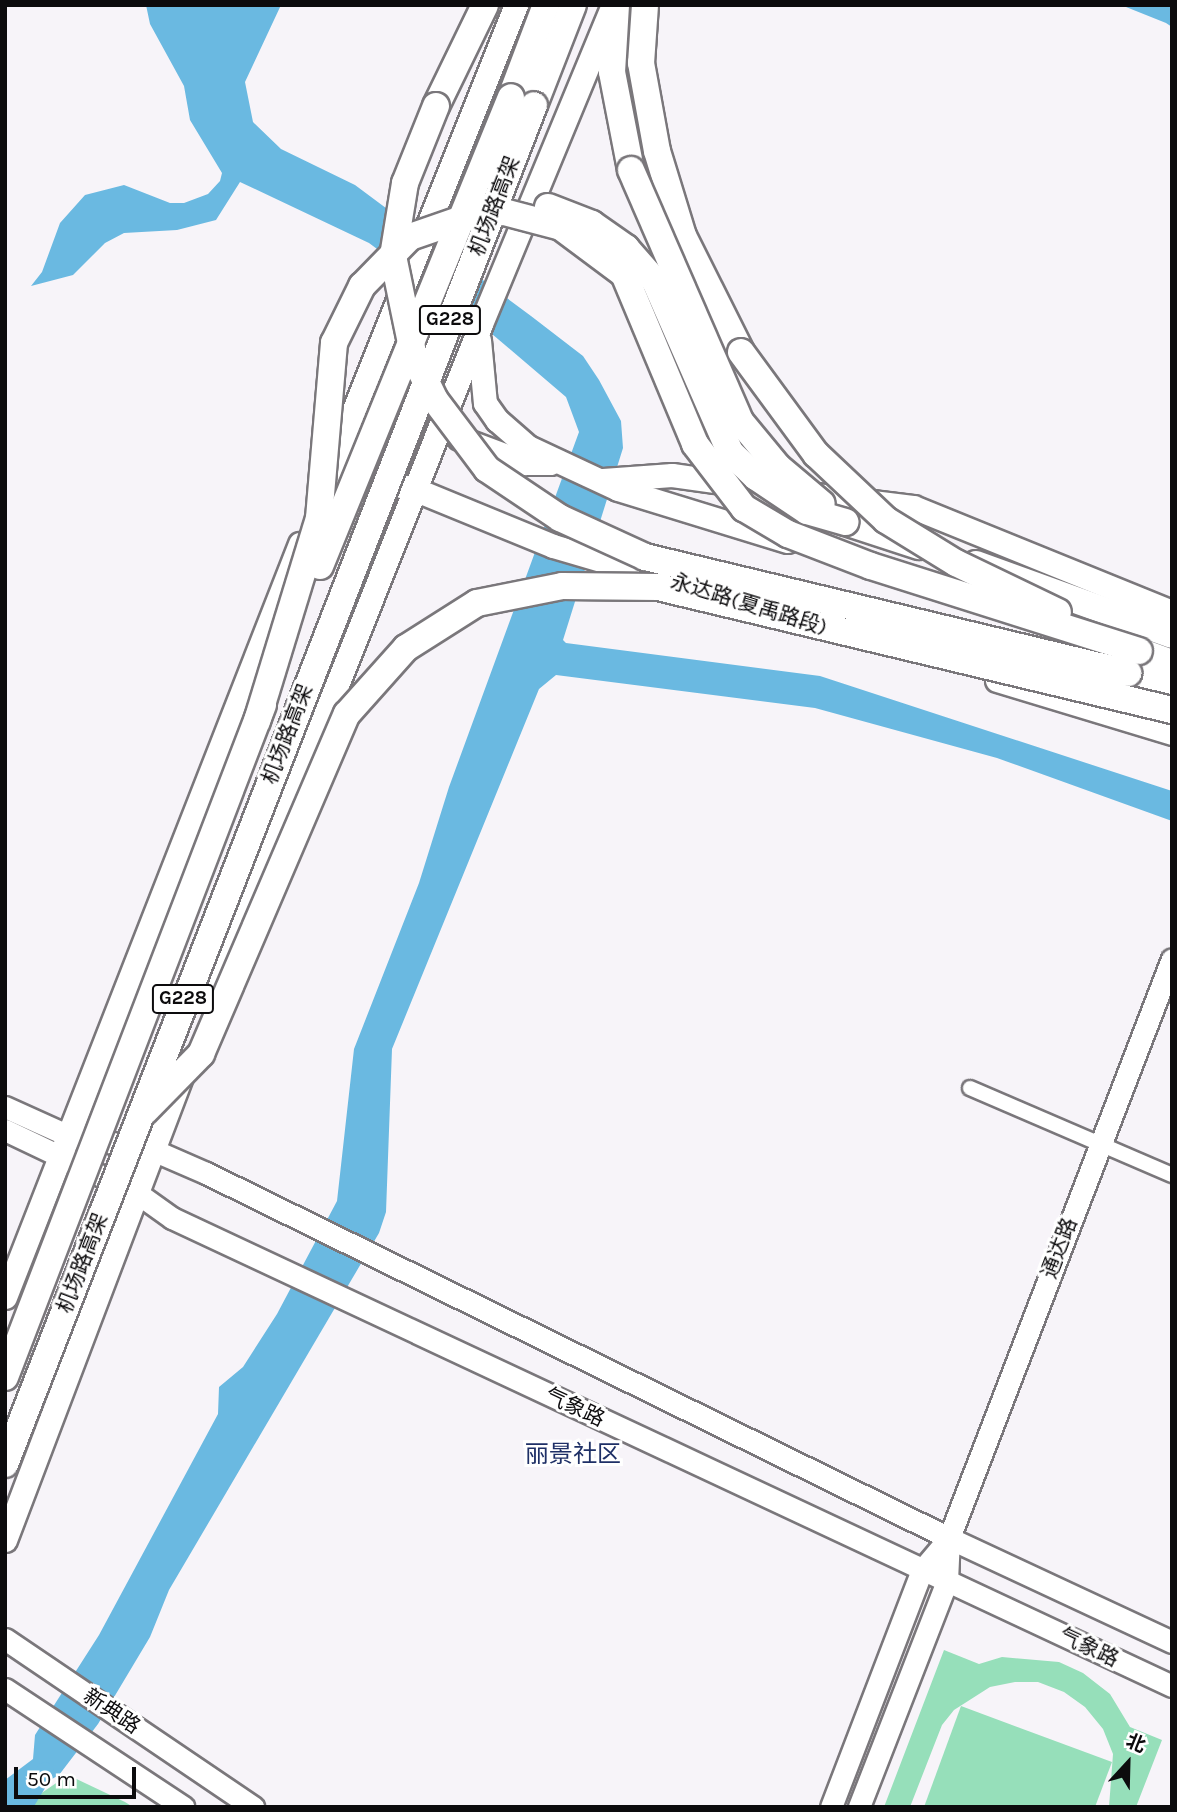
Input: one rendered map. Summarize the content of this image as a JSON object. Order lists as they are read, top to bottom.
{
  "streets": {
    "highway": ["机场路高架", "G228"],
    "main road": ["永达路(夏禹路段)"],
    "street": ["通达路", "气象路", "新典路"]
  },
  "crossings": [
    ["通达路", "气象路"]
  ],
  "districts": ["丽景社区"],
  "scale_bar": "50 m",
  "north": "top"
}
